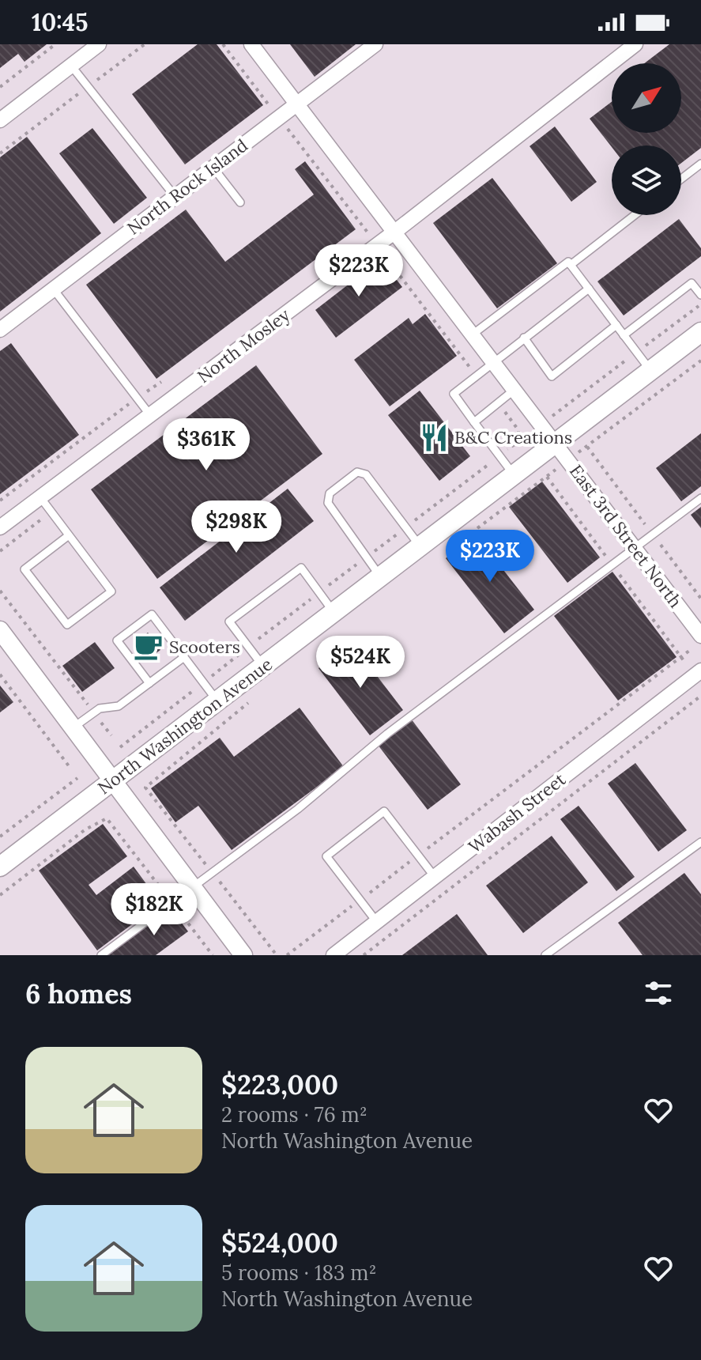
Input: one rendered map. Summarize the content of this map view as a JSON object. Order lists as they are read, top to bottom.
{
  "streets": {
    "main road": ["North Washington Avenue"],
    "street": [
      "North Rock Island",
      "North Mosley",
      "East 3rd Street North",
      "Wabash Street"
    ]
  },
  "crossings": [
    ["North Rock Island", "East 3rd Street North"],
    ["North Mosley", "East 3rd Street North"],
    ["East 3rd Street North", "North Washington Avenue"]
  ],
  "places": {
    "restaurant": ["B&C Creations"],
    "cafe": ["Scooters"]
  },
  "north": "top right",
  "page": {
    "status": "10:45",
    "price": [
      "$223K",
      "$361K",
      "$298K",
      "$223K",
      "$524K",
      "$182K"
    ],
    "heading": "6 homes",
    "list": [
      {
        "name": "$223,000",
        "note": "2 rooms · 76 m² · North Washington Avenue"
      },
      {
        "name": "$524,000",
        "note": "5 rooms · 183 m² · North Washington Avenue"
      }
    ]
  }
}
